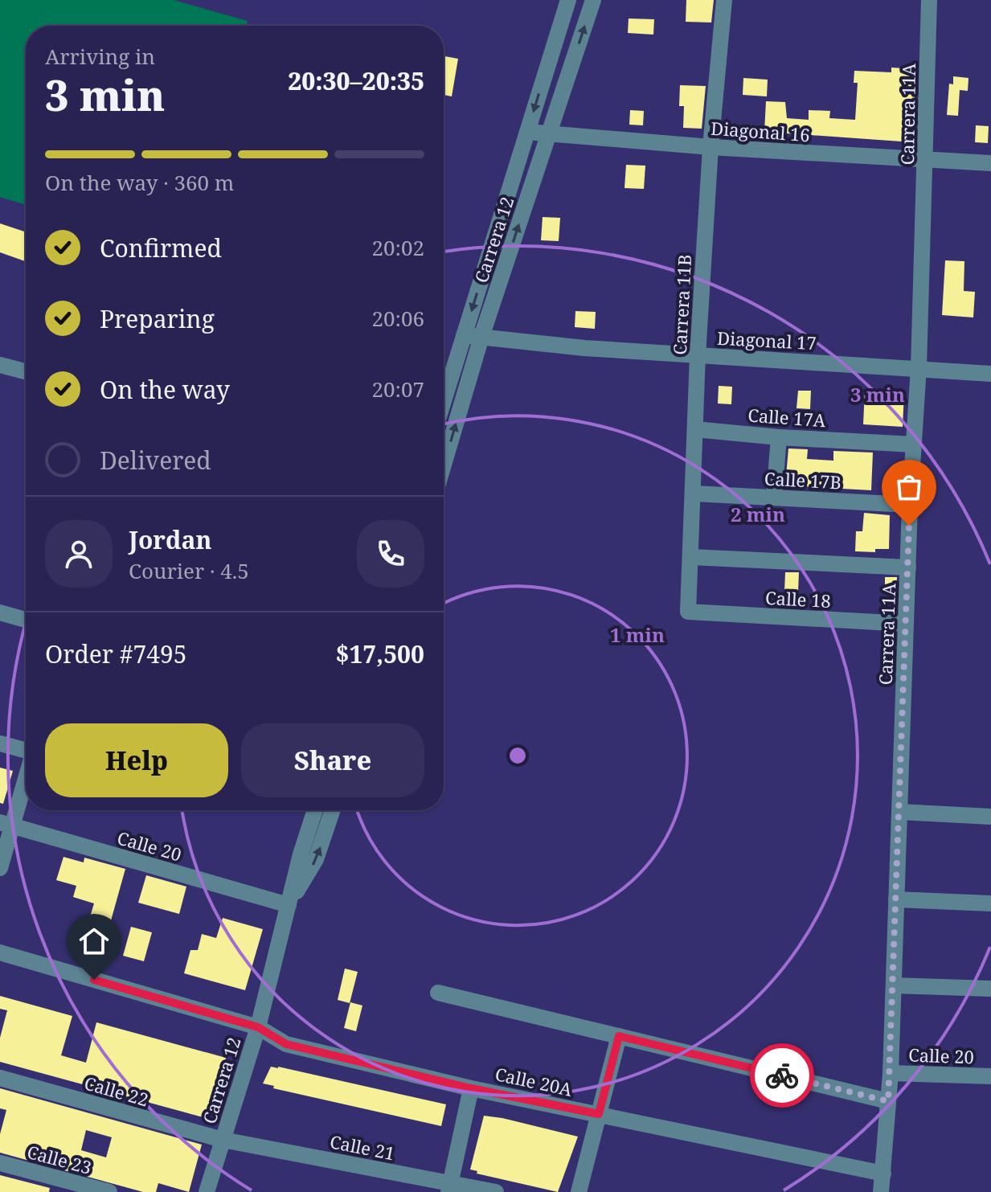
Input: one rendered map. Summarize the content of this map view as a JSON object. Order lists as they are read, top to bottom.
{
  "streets": {
    "street": [
      "Carrera 11A",
      "Diagonal 16",
      "Carrera 12",
      "Carrera 11B",
      "Diagonal 17",
      "Calle 17A",
      "Calle 17B",
      "Calle 18",
      "Calle 20",
      "Calle 20A",
      "Calle 22",
      "Calle 21",
      "Calle 23"
    ]
  },
  "crossings": [
    ["Carrera 11A", "Diagonal 16"],
    ["Carrera 11A", "Diagonal 17"],
    ["Carrera 11A", "Calle 17A"],
    ["Carrera 11A", "Calle 17B"],
    ["Carrera 11A", "Calle 18"],
    ["Carrera 11A", "Calle 20"],
    ["Carrera 11A", "Calle 20A"],
    ["Diagonal 16", "Carrera 12"],
    ["Diagonal 16", "Carrera 11B"],
    ["Carrera 12", "Diagonal 17"],
    ["Carrera 12", "Calle 20"],
    ["Carrera 12", "Calle 20A"],
    ["Carrera 12", "Calle 22"],
    ["Carrera 12", "Calle 21"],
    ["Carrera 11B", "Diagonal 17"],
    ["Carrera 11B", "Calle 17A"],
    ["Carrera 11B", "Calle 17B"],
    ["Carrera 11B", "Calle 18"],
    ["Calle 22", "Calle 21"]
  ],
  "page": {
    "heading": ["3 min", "Arriving in", "20:30–20:35"],
    "panel": [
      "Jordan",
      "Courier · 4.5",
      "Order #7495",
      "$17,500"
    ],
    "bar": "On the way · 360 m",
    "list": [
      ["Confirmed", "20:02"],
      ["Preparing", "20:06"],
      ["On the way", "20:07"],
      "Delivered"
    ],
    "buttons": ["Help", "Share"]
  },
  "rings": ["3 min", "2 min", "1 min"]
}
